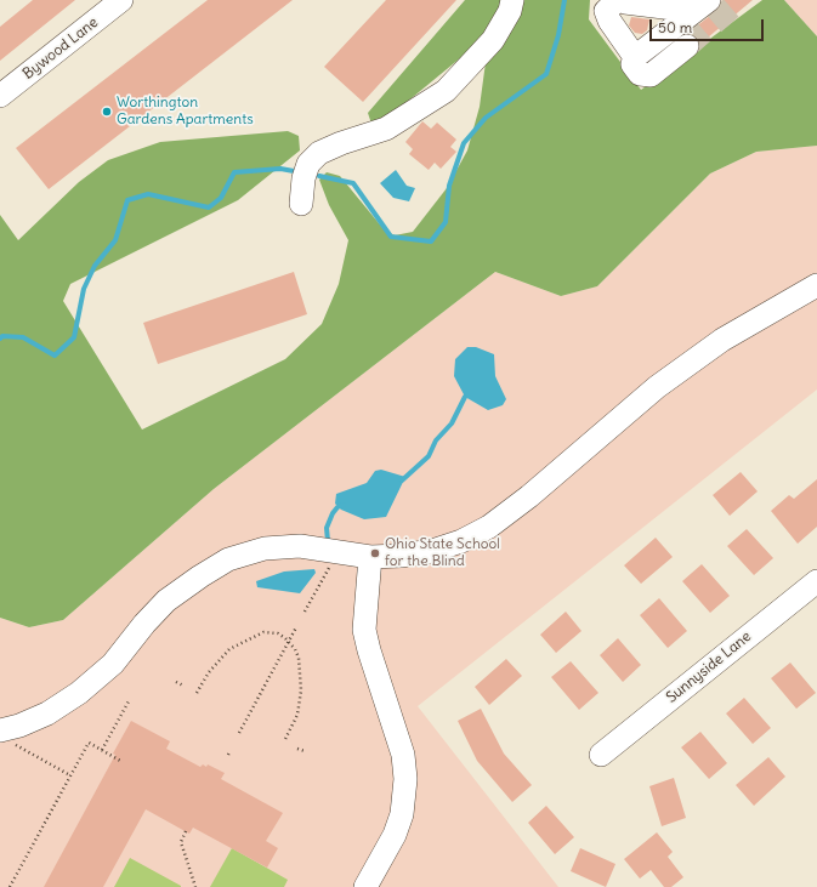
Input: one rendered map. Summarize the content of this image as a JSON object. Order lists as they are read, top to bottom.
{
  "streets": {
    "street": ["Bywood Lane", "Sunnyside Lane"]
  },
  "places": ["Worthington Gardens Apartments", "Ohio State School for the Blind"],
  "scale_bar": "50 m"
}
